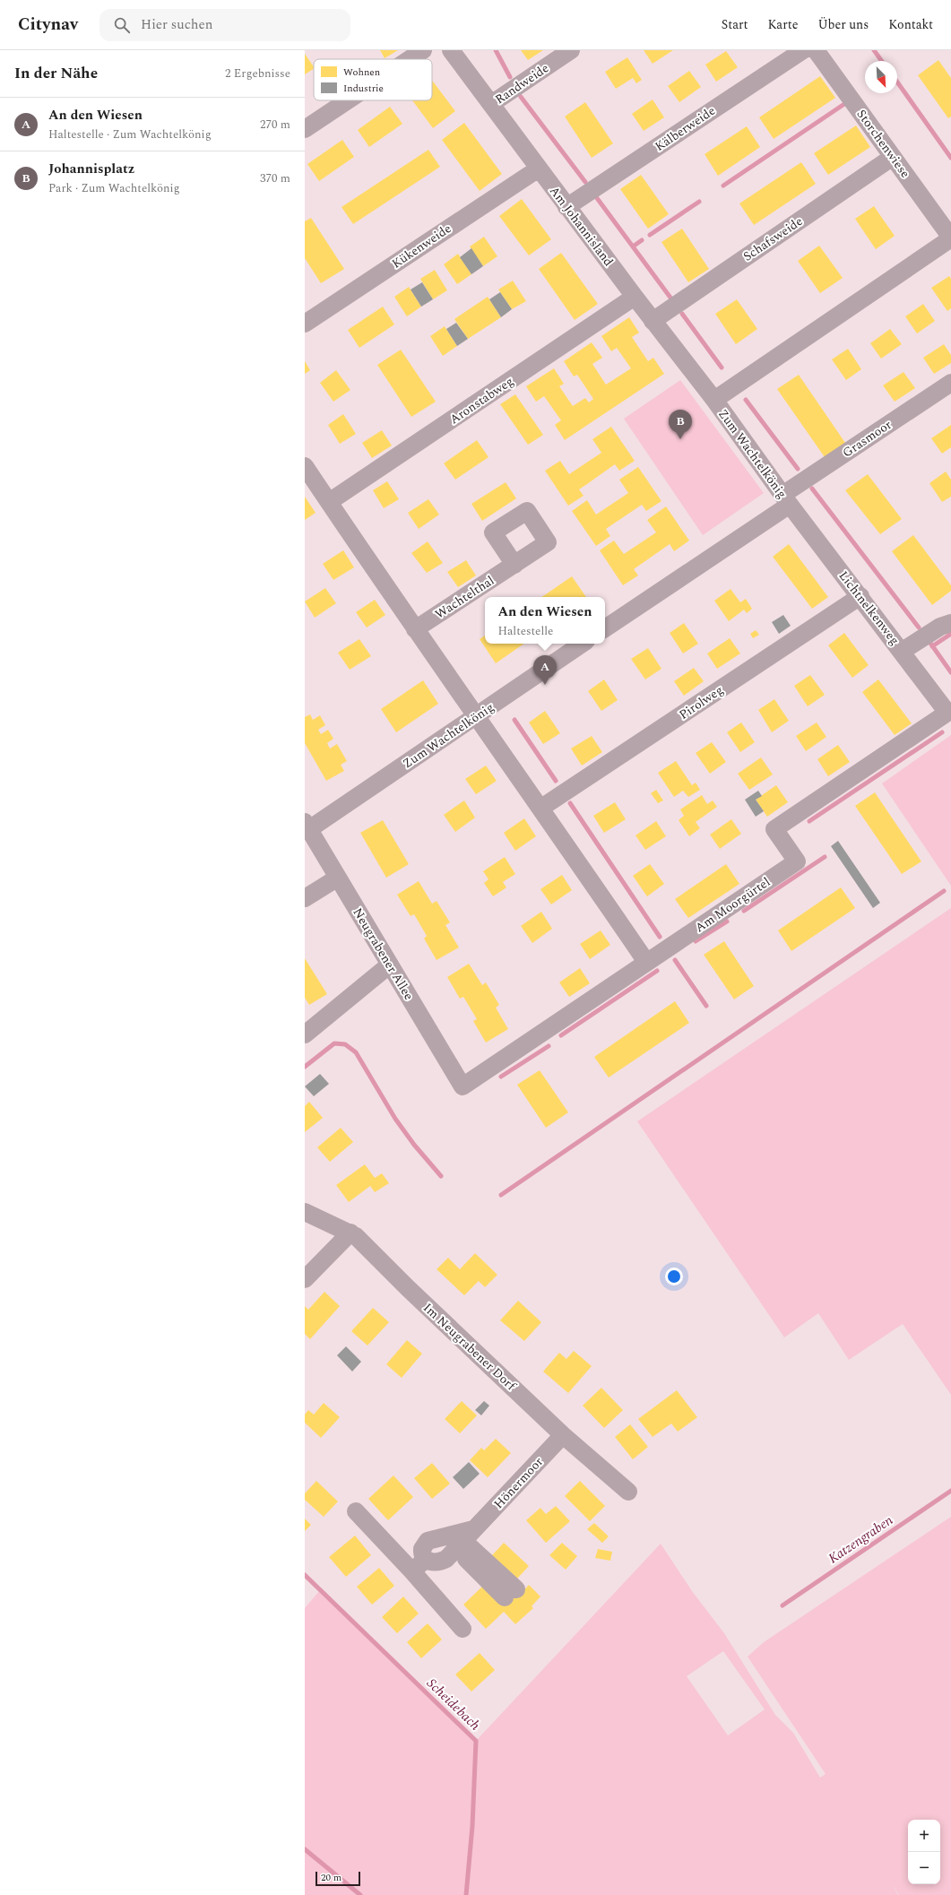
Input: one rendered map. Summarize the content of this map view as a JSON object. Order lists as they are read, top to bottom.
{
  "streets": {
    "street": [
      "Randweide",
      "Kälberweide",
      "Storchenwiese",
      "Am Johannisland",
      "Schafsweide",
      "Kükenweide",
      "Aronstabweg",
      "Grasmoor",
      "Zum Wachtelkönig",
      "Wachtelthal",
      "Lichtnelkenweg",
      "Pirolweg",
      "Am Moorgürtel",
      "Neugrabener Allee",
      "Im Neugrabener Dorf",
      "Hönermoor"
    ]
  },
  "crossings": [
    ["Randweide", "Am Johannisland"],
    ["Kälberweide", "Am Johannisland"],
    ["Storchenwiese", "Schafsweide"],
    ["Storchenwiese", "Zum Wachtelkönig"],
    ["Am Johannisland", "Schafsweide"],
    ["Am Johannisland", "Kükenweide"],
    ["Am Johannisland", "Aronstabweg"],
    ["Am Johannisland", "Zum Wachtelkönig"],
    ["Grasmoor", "Zum Wachtelkönig"],
    ["Grasmoor", "Lichtnelkenweg"],
    ["Zum Wachtelkönig", "Lichtnelkenweg"],
    ["Zum Wachtelkönig", "Neugrabener Allee"],
    ["Lichtnelkenweg", "Pirolweg"],
    ["Lichtnelkenweg", "Am Moorgürtel"],
    ["Am Moorgürtel", "Neugrabener Allee"],
    ["Im Neugrabener Dorf", "Hönermoor"]
  ],
  "water": ["Katzengraben", "Scheidebach"],
  "legend": ["Wohnen", "Industrie"],
  "scale_bar": "20 m",
  "north": "bottom right",
  "page": {
    "header": "Citynav",
    "search": "Hier suchen",
    "nav": [
      "Start",
      "Karte",
      "Über uns",
      "Kontakt"
    ],
    "heading": ["In der Nähe", "2 Ergebnisse"],
    "list": [
      {
        "mark": "A",
        "name": "An den Wiesen",
        "note": "Haltestelle · Zum Wachtelkönig",
        "value": "270 m"
      },
      {
        "mark": "B",
        "name": "Johannisplatz",
        "note": "Park · Zum Wachtelkönig",
        "value": "370 m"
      }
    ],
    "pins": ["B", "A"],
    "popup": ["An den Wiesen", "Haltestelle"],
    "map_buttons": ["+", "−"],
    "scale": "20 m"
  }
}
